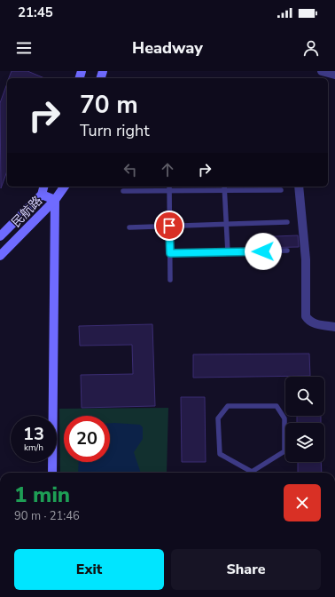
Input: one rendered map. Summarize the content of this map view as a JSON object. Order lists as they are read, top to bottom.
{
  "streets": {
    "main road": ["民航路"]
  },
  "page": {
    "status": "21:45",
    "header": "Headway",
    "turn": ["70 m", "Turn right"],
    "speed": "13 km/h",
    "limit": "20",
    "heading": ["1 min", "90 m · 21:46"],
    "buttons": ["Exit", "Share"]
  }
}
